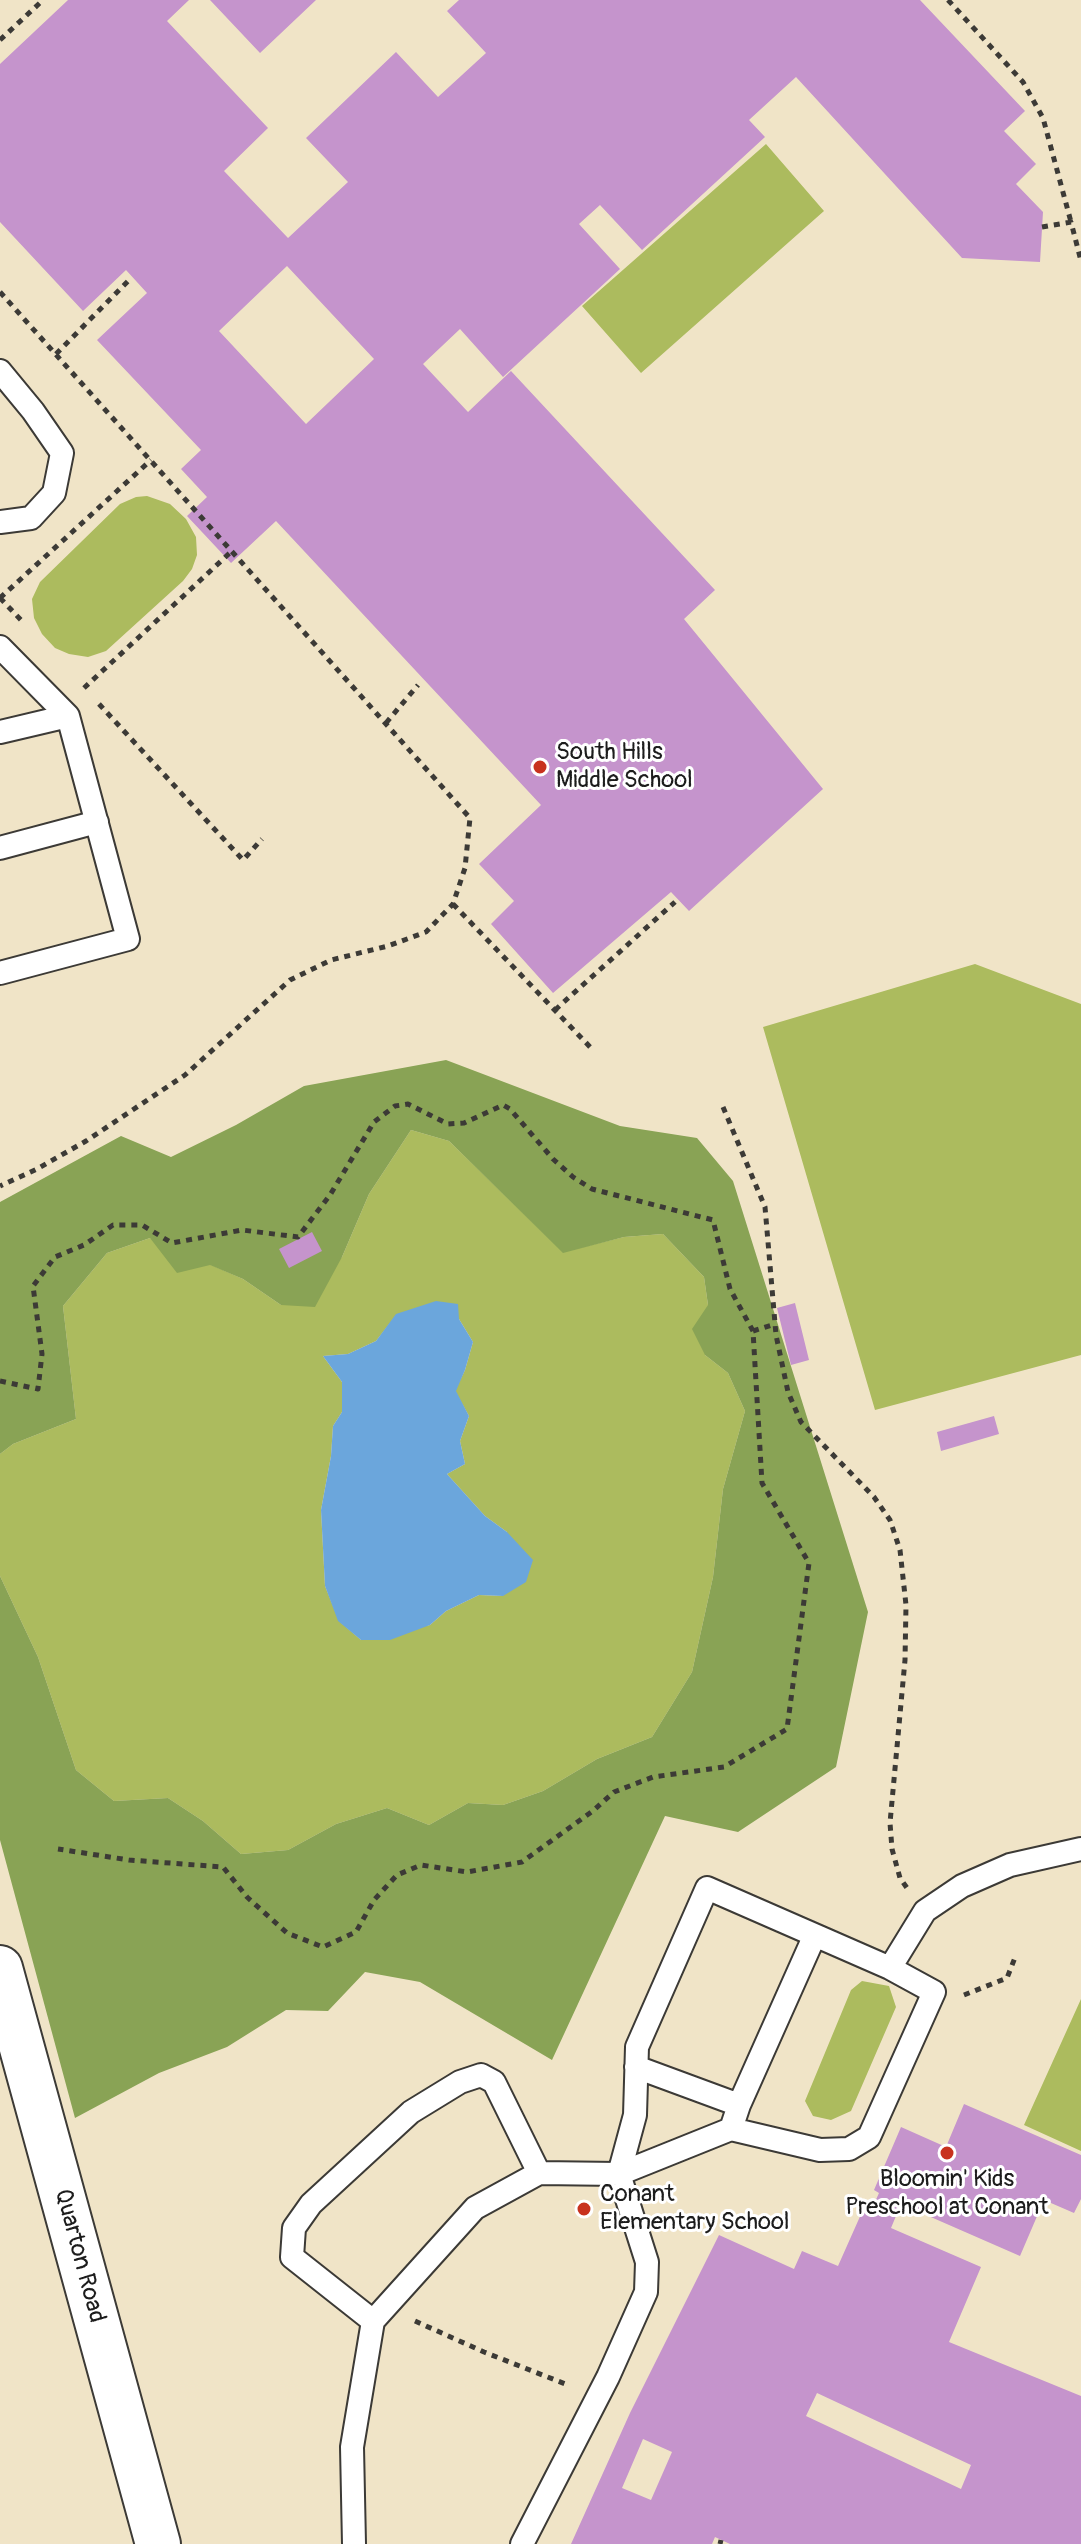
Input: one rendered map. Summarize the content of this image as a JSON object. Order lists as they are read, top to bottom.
{
  "streets": {
    "street": ["Quarton Road"]
  },
  "places": ["South Hills Middle School", "Bloomin' Kids Preschool at Conant", "Conant Elementary School"]
}
